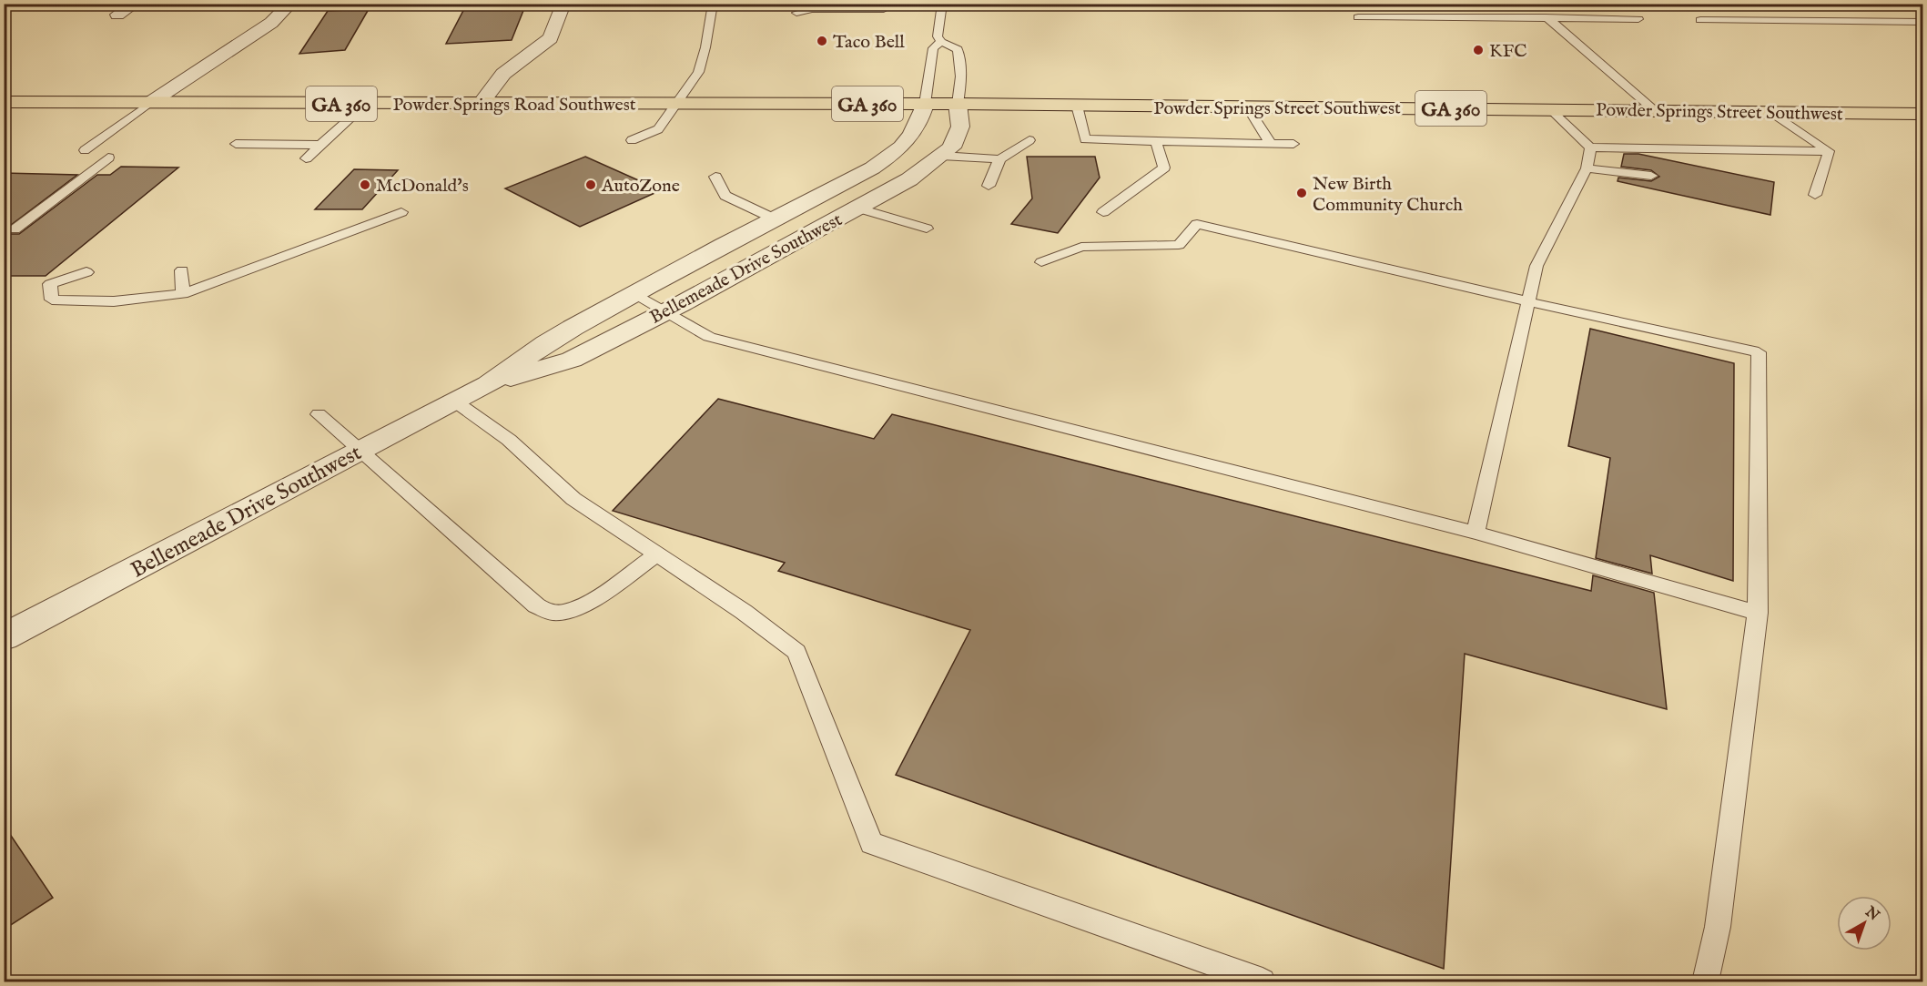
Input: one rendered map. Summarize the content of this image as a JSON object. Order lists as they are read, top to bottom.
{
  "streets": {
    "main road": ["GA 360", "Powder Springs Road Southwest", "Powder Springs Street Southwest"],
    "street": ["Bellemeade Drive Southwest"]
  },
  "crossings": [
    ["Powder Springs Road Southwest", "Powder Springs Street Southwest"],
    ["Powder Springs Street Southwest", "Bellemeade Drive Southwest"]
  ],
  "places": [
    "Taco Bell",
    "KFC",
    "McDonald's",
    "AutoZone",
    "New Birth Community Church"
  ],
  "north": "top right"
}
